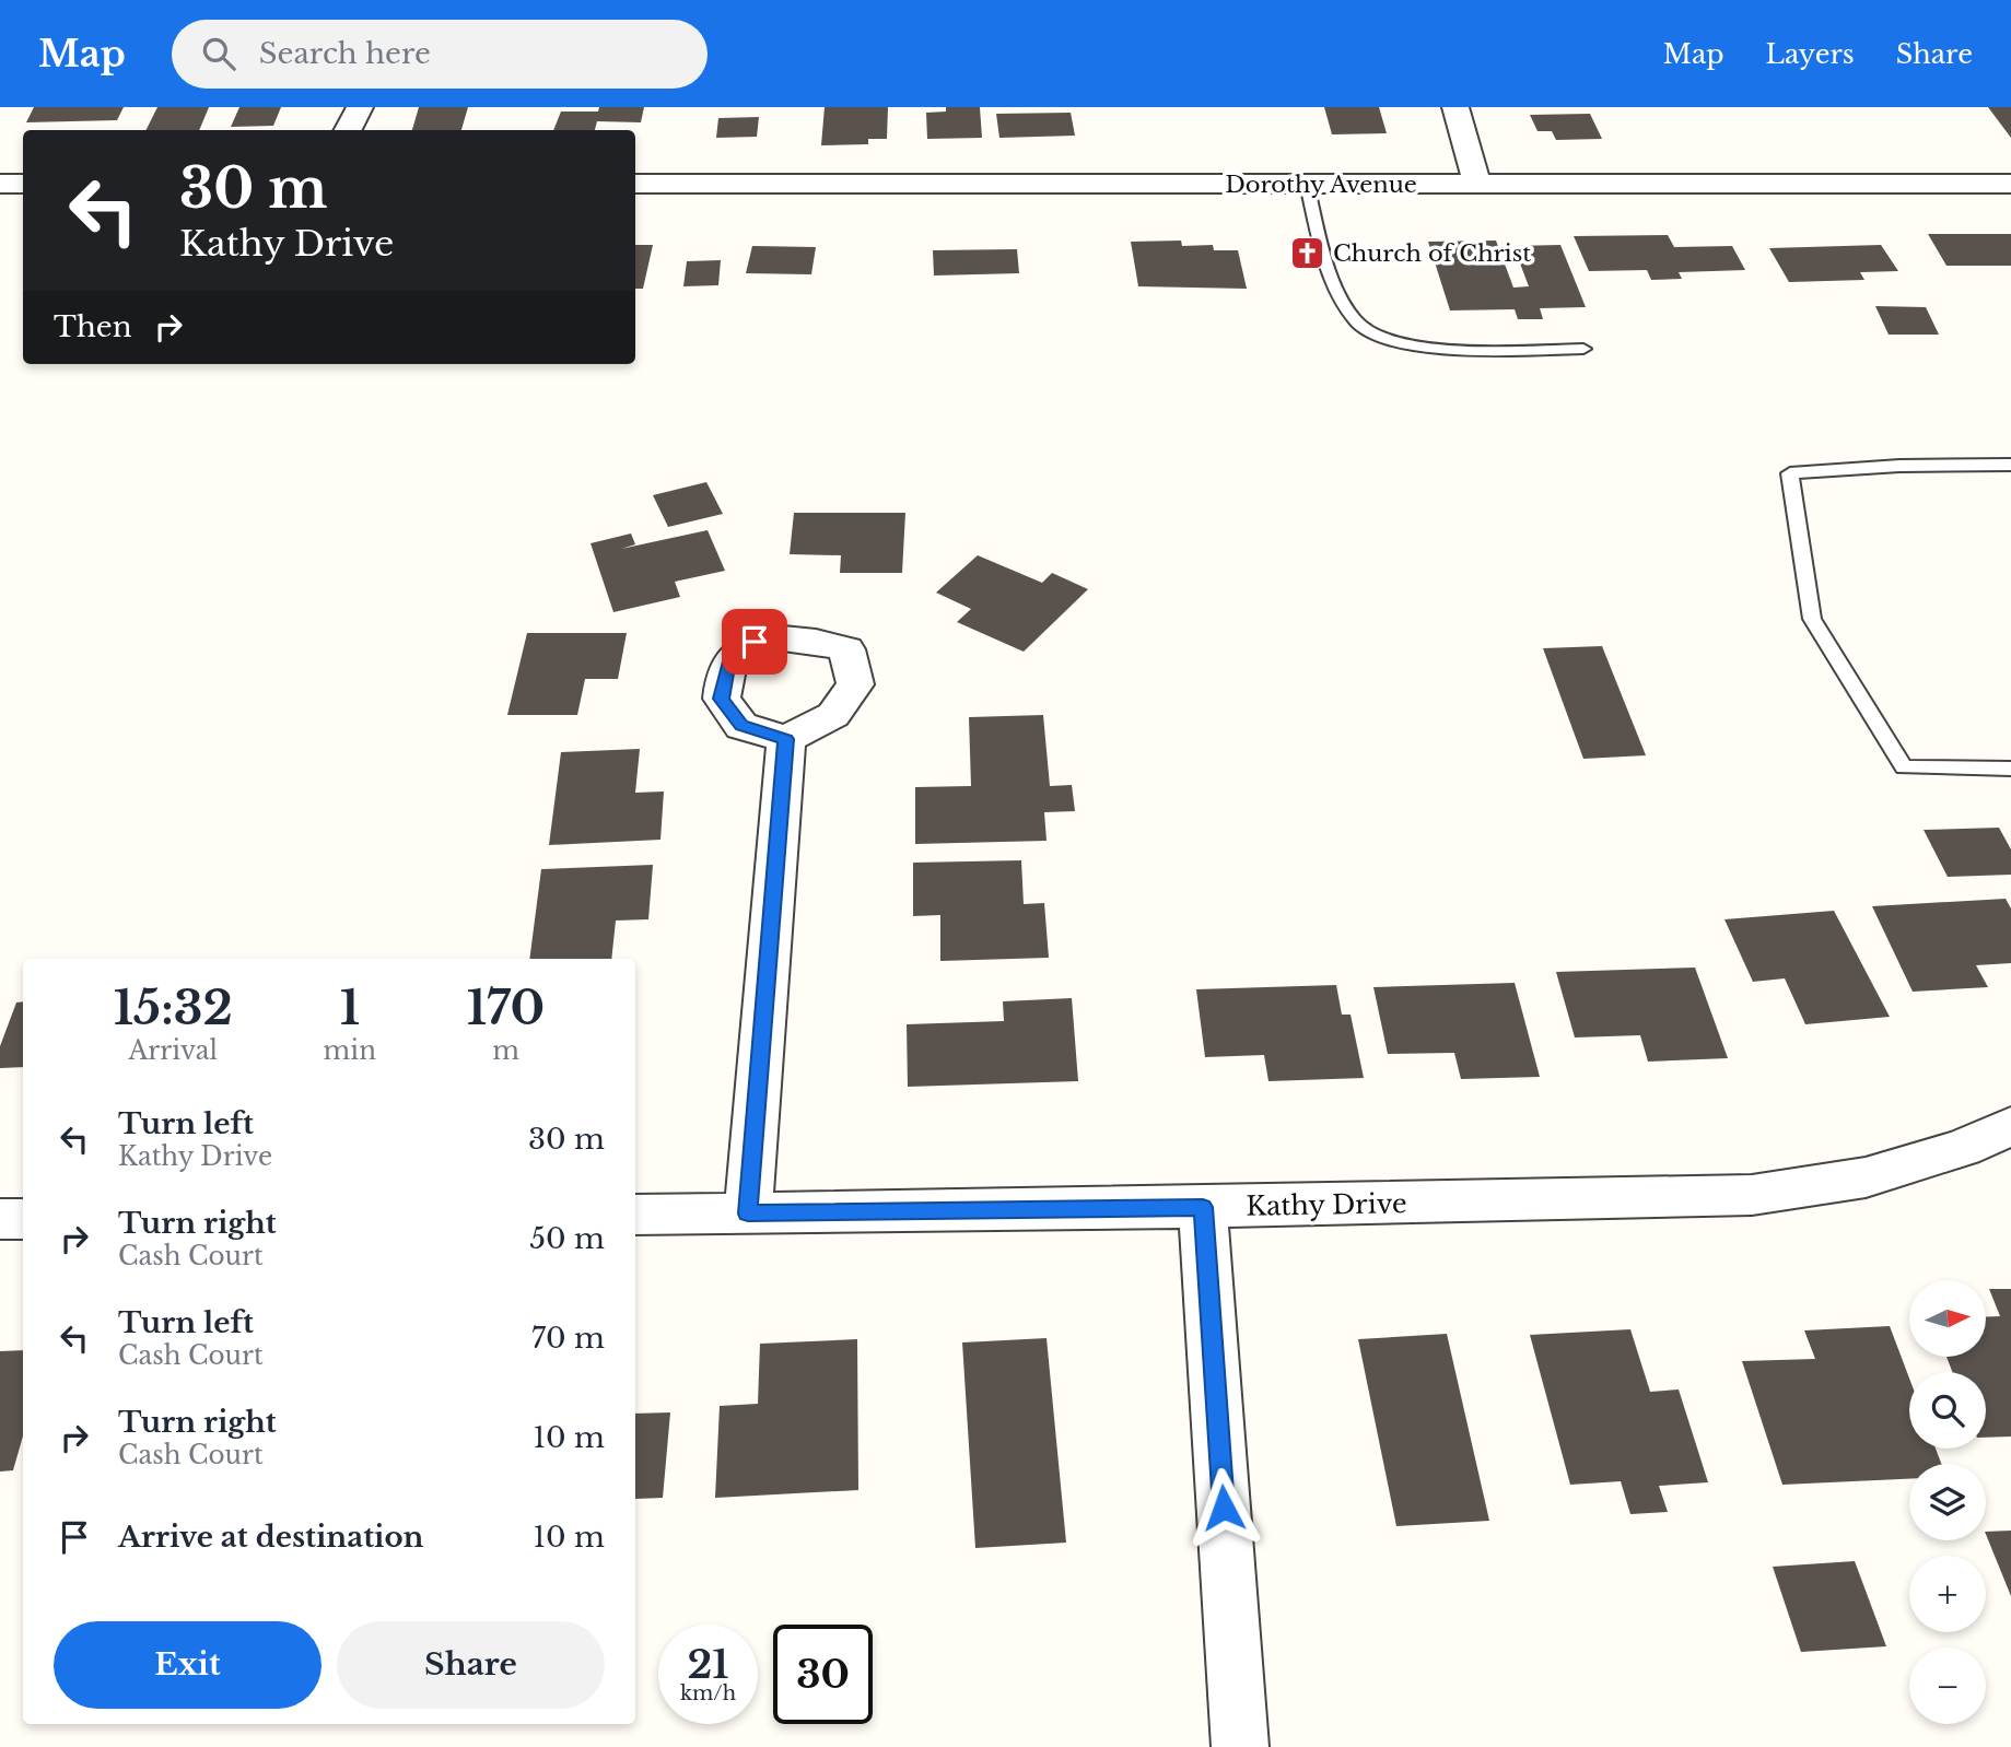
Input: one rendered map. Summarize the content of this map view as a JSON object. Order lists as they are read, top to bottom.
{
  "streets": {
    "street": ["Dorothy Avenue", "Kathy Drive"]
  },
  "places": {
    "church": ["Church of Christ"]
  },
  "north": "right",
  "page": {
    "header": "Map",
    "search": "Search here",
    "nav": ["Map", "Layers", "Share"],
    "turn": ["30 m", "Kathy Drive"],
    "then": "Then",
    "eta": [
      "15:32",
      "Arrival",
      "1",
      "min",
      "170",
      "m"
    ],
    "list": [
      {
        "name": "Turn left",
        "note": "Kathy Drive",
        "value": "30 m"
      },
      {
        "name": "Turn right",
        "note": "Cash Court",
        "value": "50 m"
      },
      {
        "name": "Turn left",
        "note": "Cash Court",
        "value": "70 m"
      },
      {
        "name": "Turn right",
        "note": "Cash Court",
        "value": "10 m"
      },
      {
        "name": "Arrive at destination",
        "value": "10 m"
      }
    ],
    "map_buttons": ["+", "−"],
    "buttons": ["Exit", "Share"],
    "speed": "21 km/h",
    "limit": "30"
  }
}
